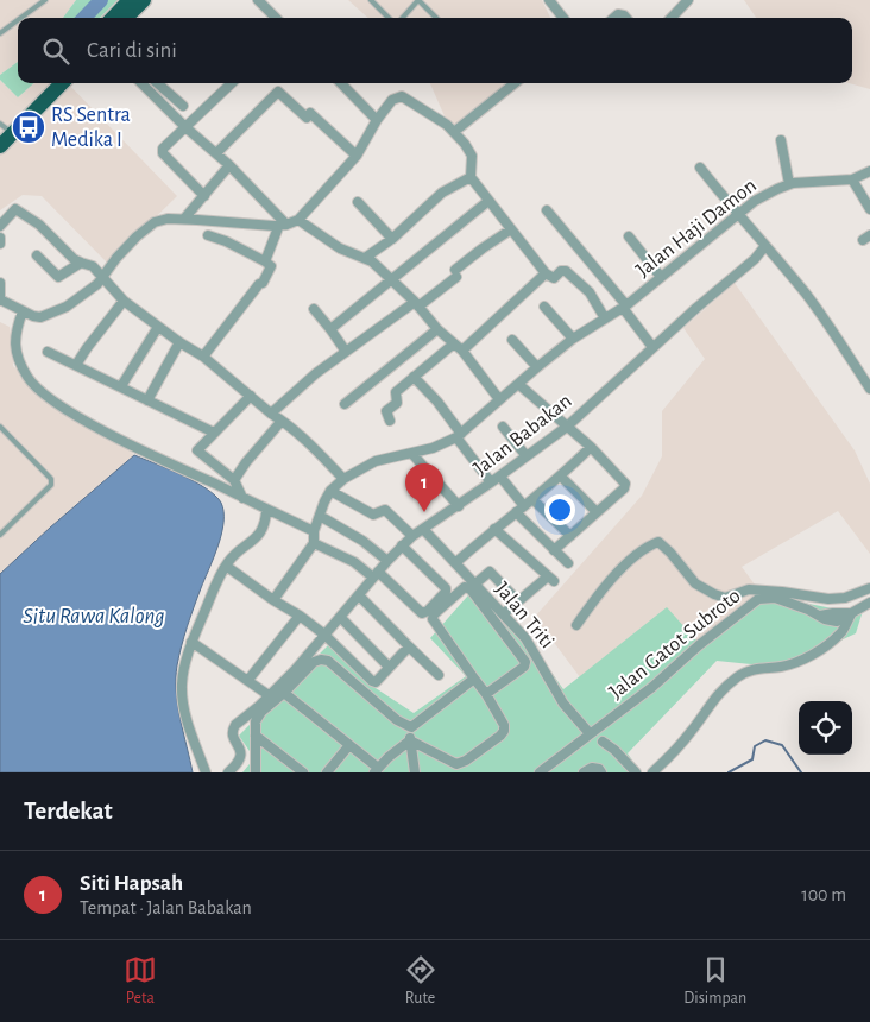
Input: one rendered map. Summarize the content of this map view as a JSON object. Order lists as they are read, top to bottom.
{
  "streets": {
    "street": [
      "Jalan Haji Damon",
      "Jalan Babakan",
      "Jalan Triti",
      "Jalan Gatot Subroto"
    ]
  },
  "crossings": [
    ["Jalan Haji Damon", "Jalan Babakan"],
    ["Jalan Babakan", "Jalan Triti"]
  ],
  "water": ["Situ Rawa Kalong"],
  "places": {
    "bus stop": ["RS Sentra Medika I"]
  },
  "page": {
    "search": "Cari di sini",
    "pins": "1",
    "heading": "Terdekat",
    "list": [
      {
        "mark": "1",
        "name": "Siti Hapsah",
        "note": "Tempat · Jalan Babakan",
        "value": "100 m"
      }
    ],
    "nav": ["Peta", "Rute", "Disimpan"]
  }
}
